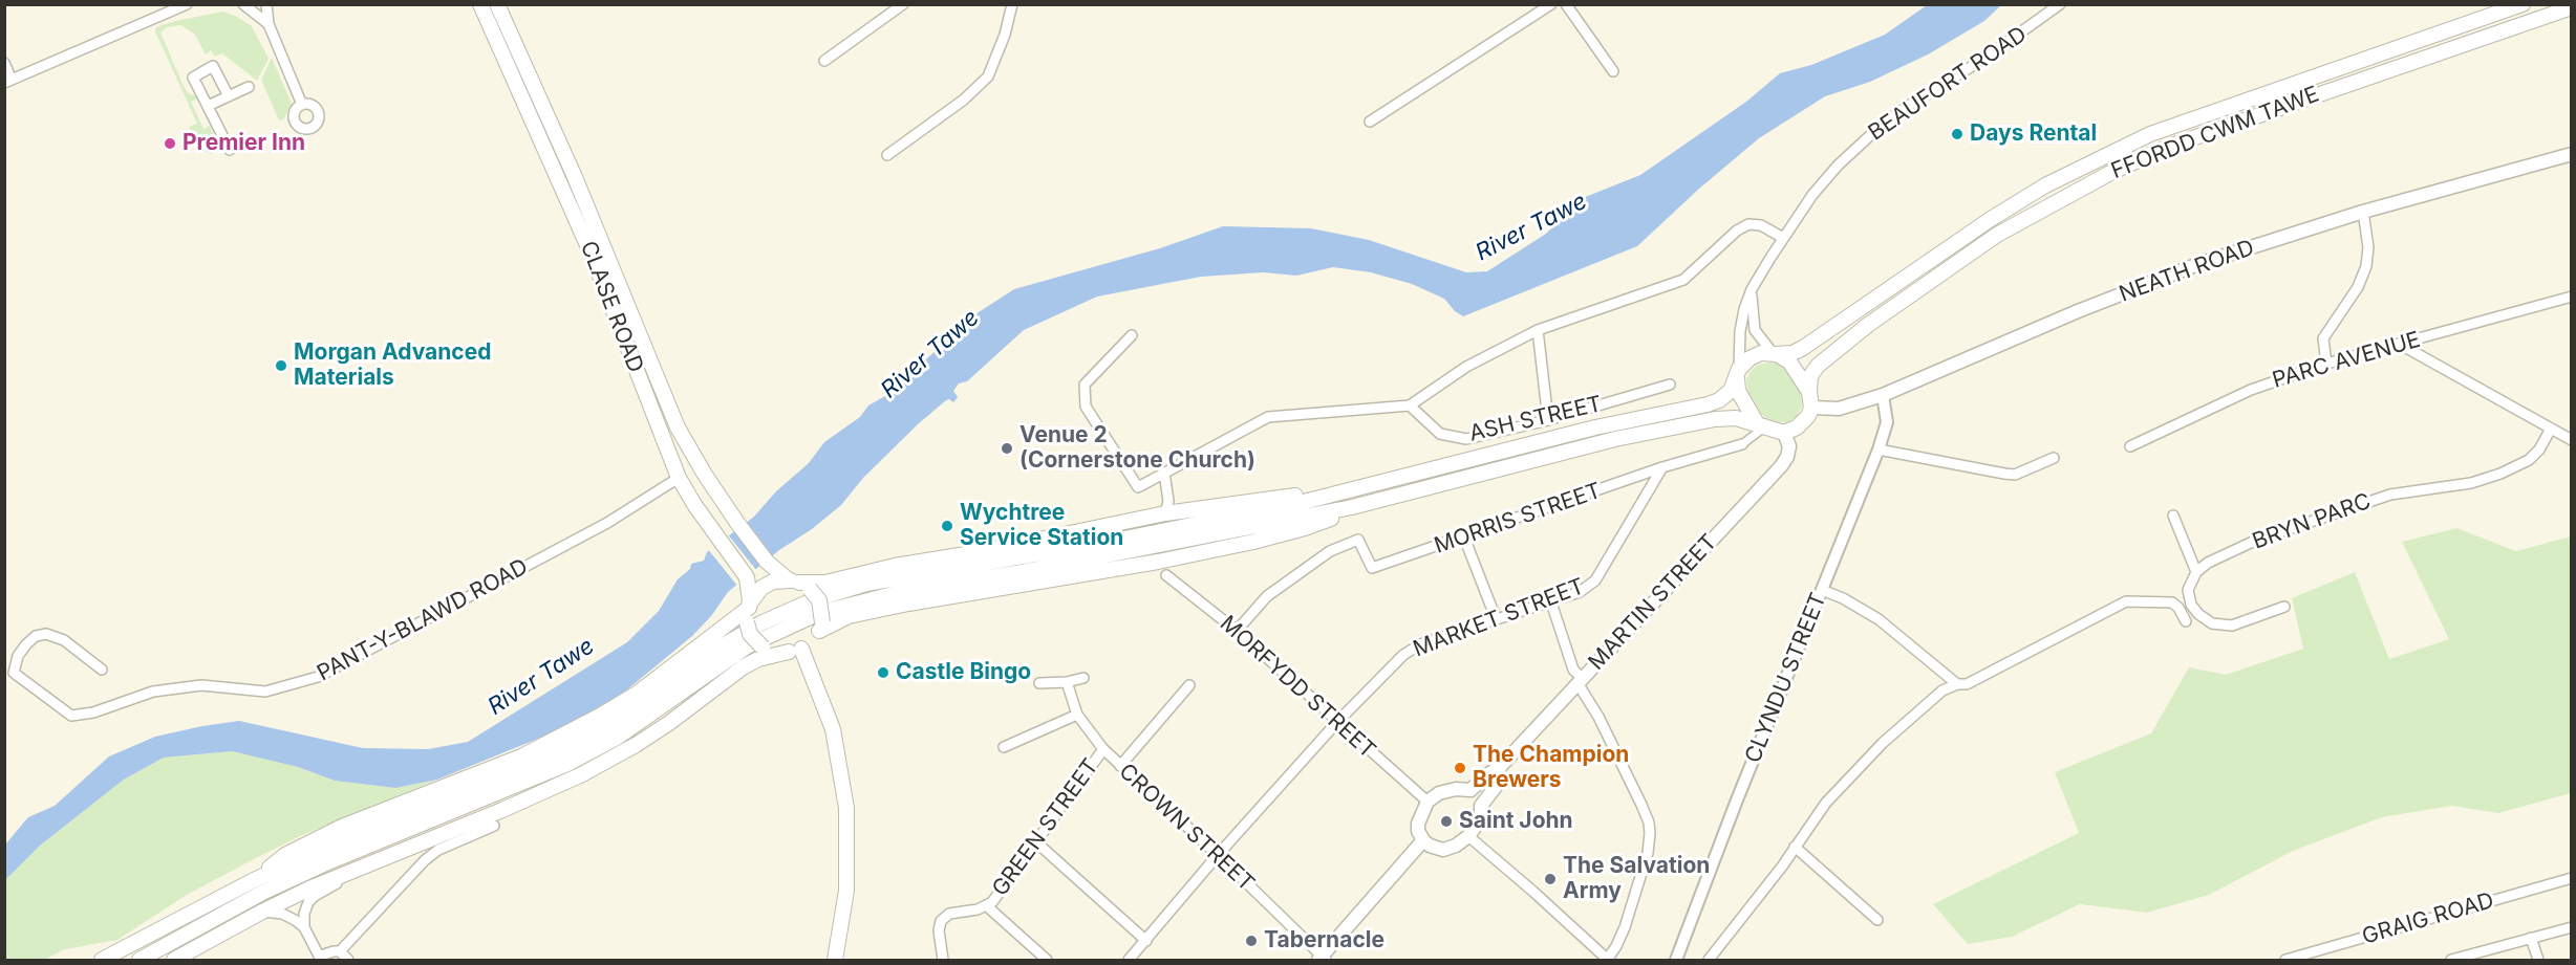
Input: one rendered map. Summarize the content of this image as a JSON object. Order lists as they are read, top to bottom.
{
  "streets": {
    "main road": [
      "FFORDD CWM TAWE",
      "NEATH ROAD",
      "CLASE ROAD",
      "MARTIN STREET"
    ],
    "street": [
      "BEAUFORT ROAD",
      "PARC AVENUE",
      "ASH STREET",
      "MORRIS STREET",
      "BRYN PARC",
      "MARKET STREET",
      "PANT-Y-BLAWD ROAD",
      "CLYNDU STREET",
      "MORFYDD STREET",
      "GREEN STREET",
      "CROWN STREET",
      "GRAIG ROAD"
    ]
  },
  "crossings": [
    ["BEAUFORT ROAD", "FFORDD CWM TAWE"],
    ["BEAUFORT ROAD", "NEATH ROAD"],
    ["BEAUFORT ROAD", "MARTIN STREET"],
    ["FFORDD CWM TAWE", "NEATH ROAD"],
    ["FFORDD CWM TAWE", "MARTIN STREET"],
    ["NEATH ROAD", "MARTIN STREET"],
    ["NEATH ROAD", "CLYNDU STREET"],
    ["CLASE ROAD", "PANT-Y-BLAWD ROAD"],
    ["MORRIS STREET", "MARKET STREET"],
    ["MORRIS STREET", "MORFYDD STREET"],
    ["MARKET STREET", "MORFYDD STREET"],
    ["MARKET STREET", "CROWN STREET"],
    ["GREEN STREET", "CROWN STREET"]
  ],
  "water": ["River Tawe"],
  "places": [
    "Days Rental",
    "Premier Inn",
    "Morgan Advanced Materials",
    "Venue 2 (Cornerstone Church)",
    "Wychtree Service Station",
    "Castle Bingo",
    "The Champion Brewers",
    "Saint John",
    "The Salvation Army",
    "Tabernacle"
  ]
}
